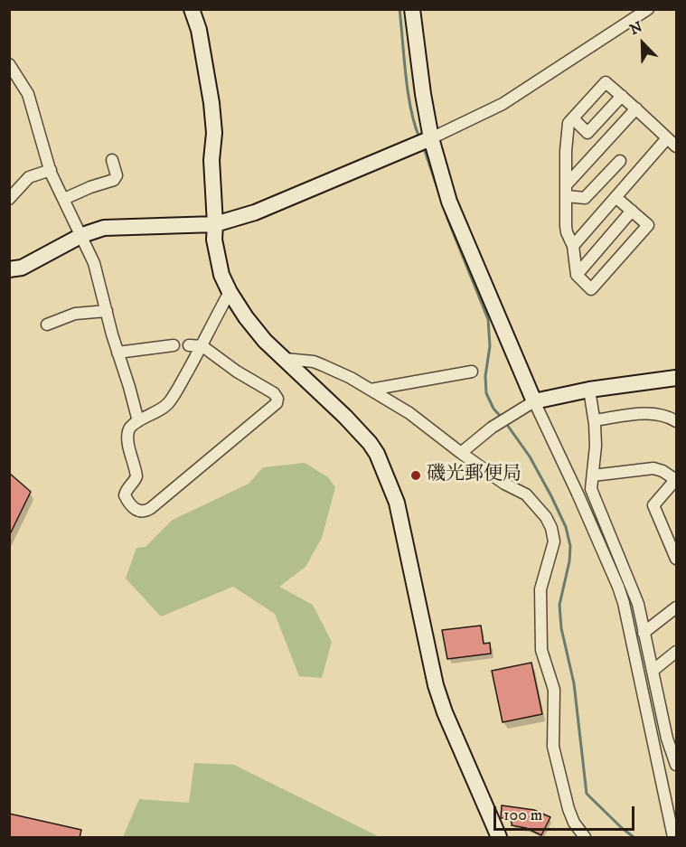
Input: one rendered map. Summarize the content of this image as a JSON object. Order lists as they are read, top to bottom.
{
  "places": ["磯光郵便局"],
  "scale_bar": "100 m",
  "north": "top left"
}
